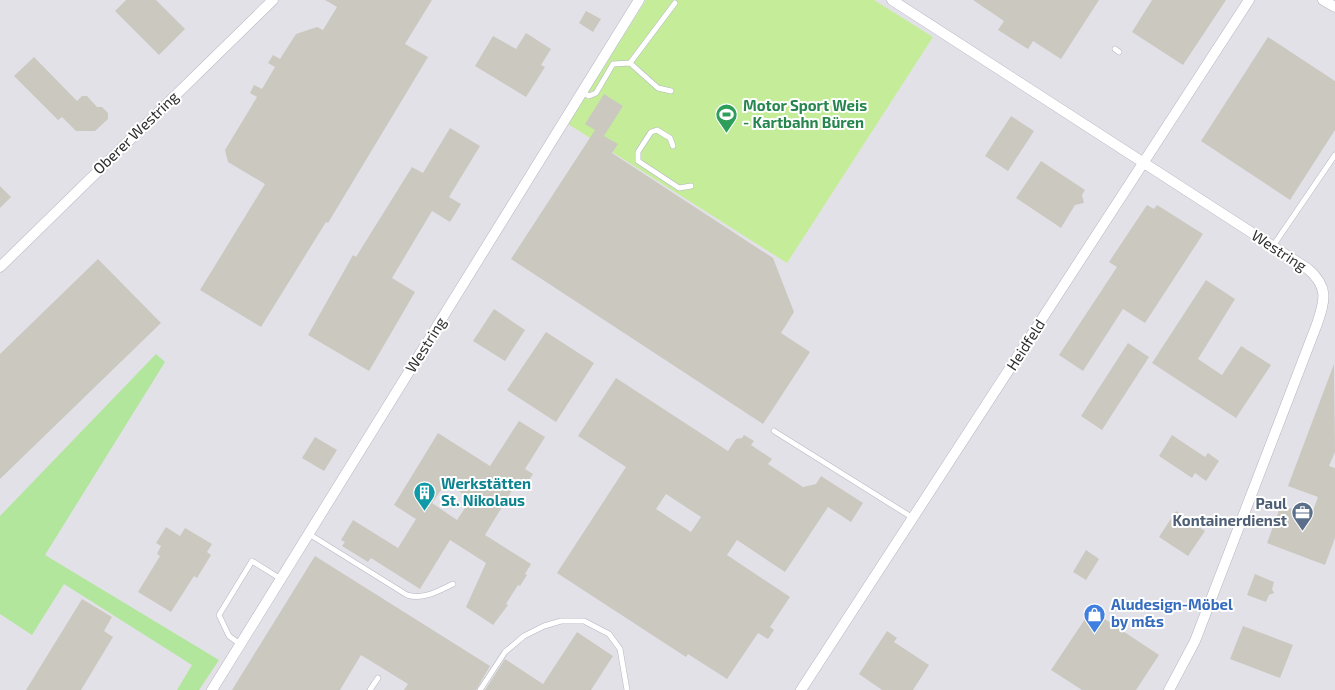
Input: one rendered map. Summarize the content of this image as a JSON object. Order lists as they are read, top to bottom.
{
  "streets": {
    "street": ["Oberer Westring", "Westring", "Heidfeld"]
  },
  "crossings": [
    ["Westring", "Heidfeld"]
  ],
  "places": {
    "sports": ["Motor Sport Weis - Kartbahn Büren"],
    "building": ["Werkstätten St. Nikolaus"],
    "office": ["Paul Kontainerdienst"],
    "shop": ["Aludesign-Möbel by m&s"]
  }
}
